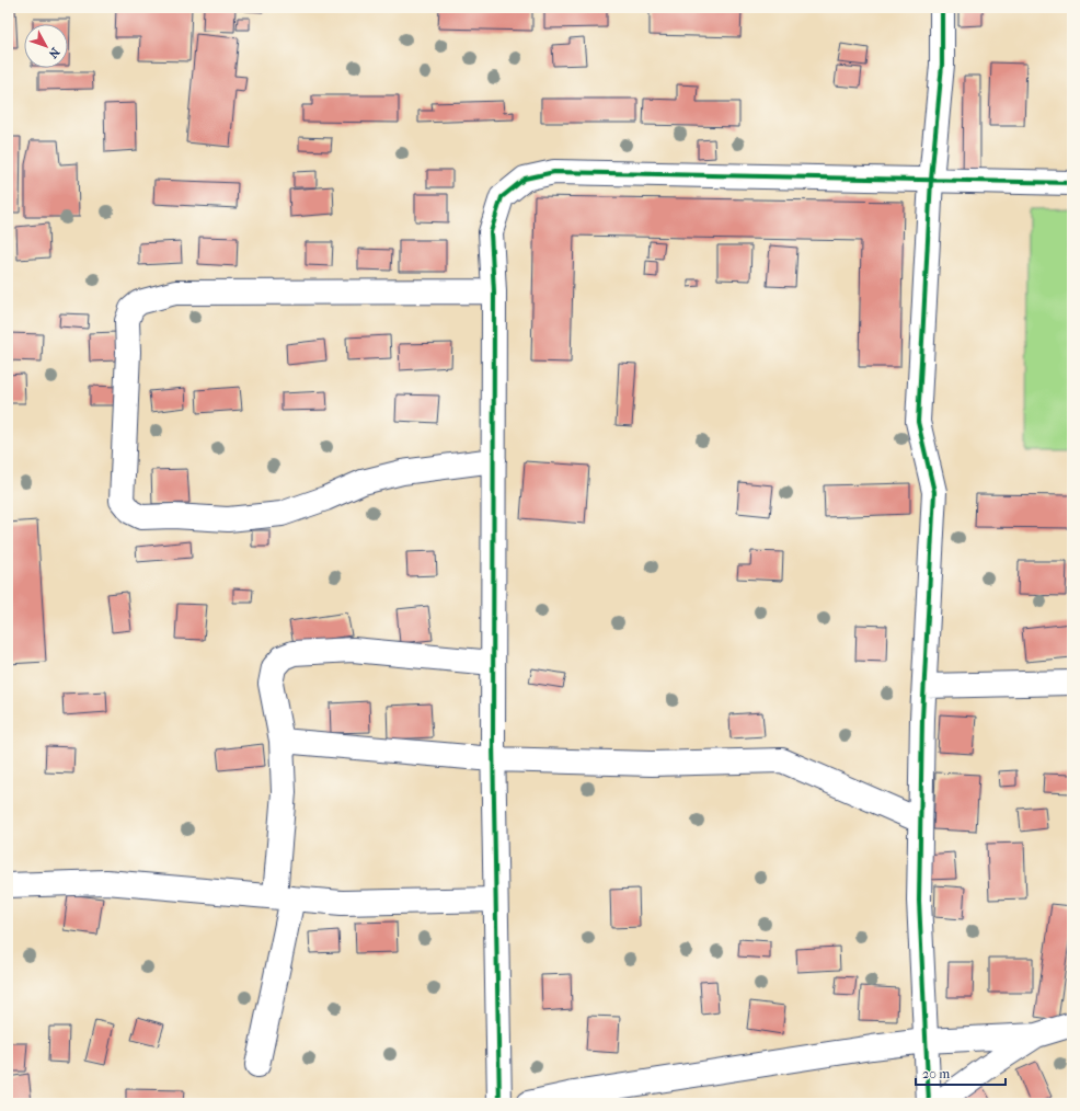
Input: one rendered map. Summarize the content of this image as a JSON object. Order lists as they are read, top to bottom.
{
  "scale_bar": "20 m",
  "north": "bottom right"
}
